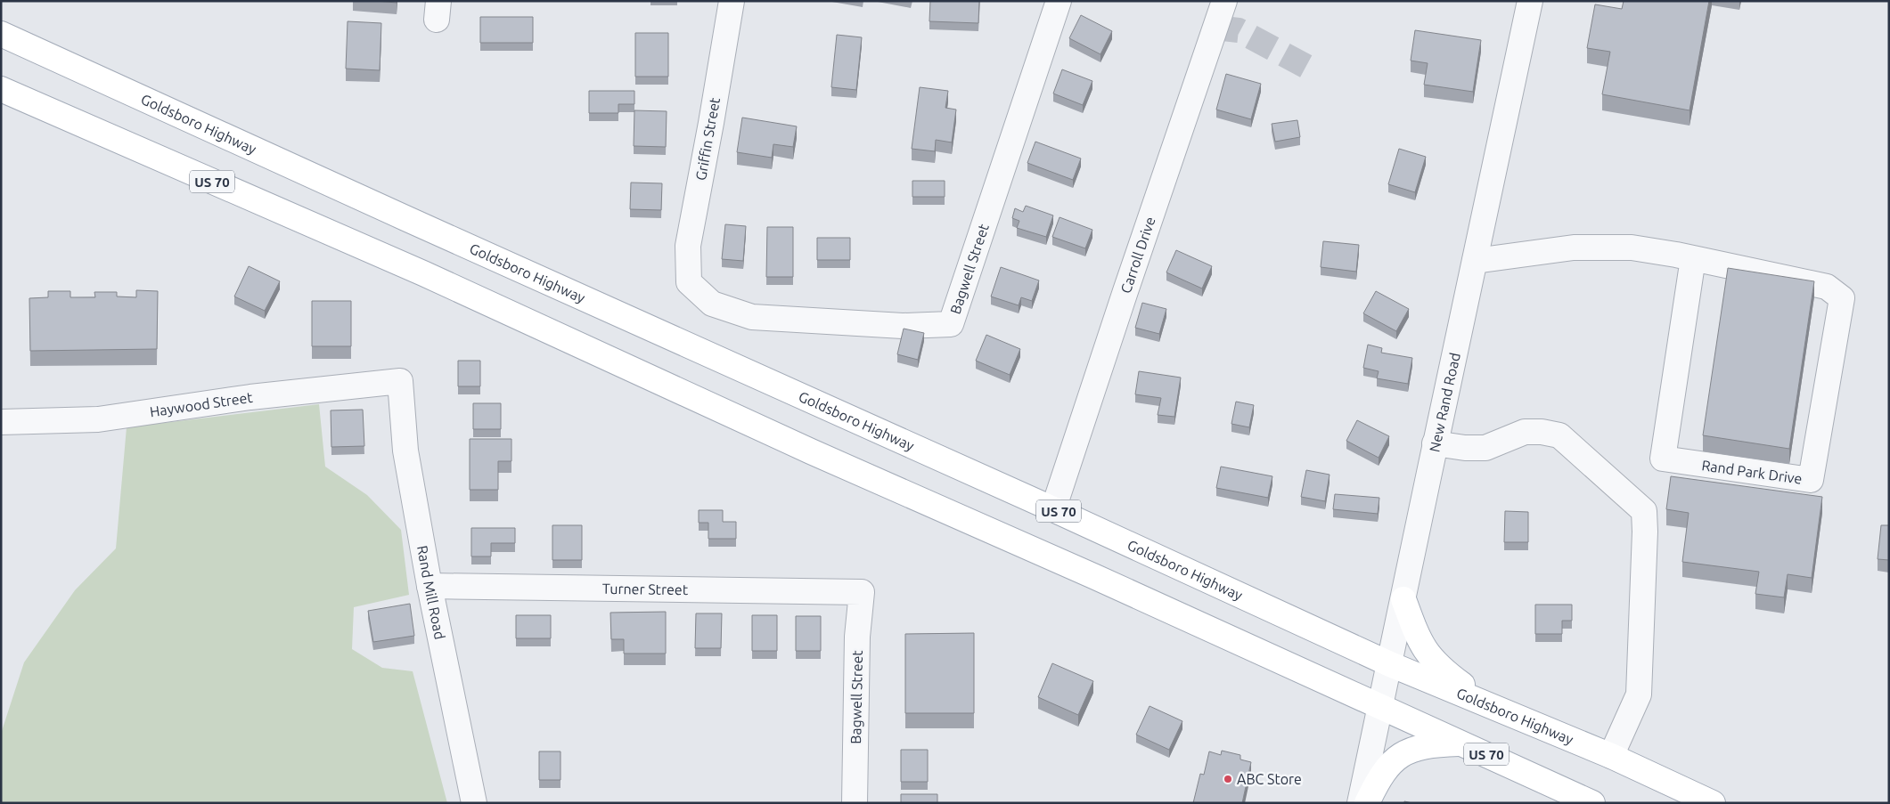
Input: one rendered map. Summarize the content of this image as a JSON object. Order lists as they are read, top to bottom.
{
  "streets": {
    "main road": ["Goldsboro Highway", "US 70"],
    "street": [
      "Griffin Street",
      "Carroll Drive",
      "Bagwell Street",
      "New Rand Road",
      "Haywood Street",
      "Rand Park Drive",
      "Turner Street",
      "Rand Mill Road"
    ]
  },
  "crossings": [
    ["Goldsboro Highway", "Carroll Drive"],
    ["Goldsboro Highway", "New Rand Road"],
    ["Griffin Street", "Bagwell Street"],
    ["US 70", "New Rand Road"],
    ["Bagwell Street", "Turner Street"],
    ["New Rand Road", "Rand Park Drive"],
    ["Haywood Street", "Rand Mill Road"],
    ["Turner Street", "Rand Mill Road"]
  ],
  "places": ["ABC Store"]
}
